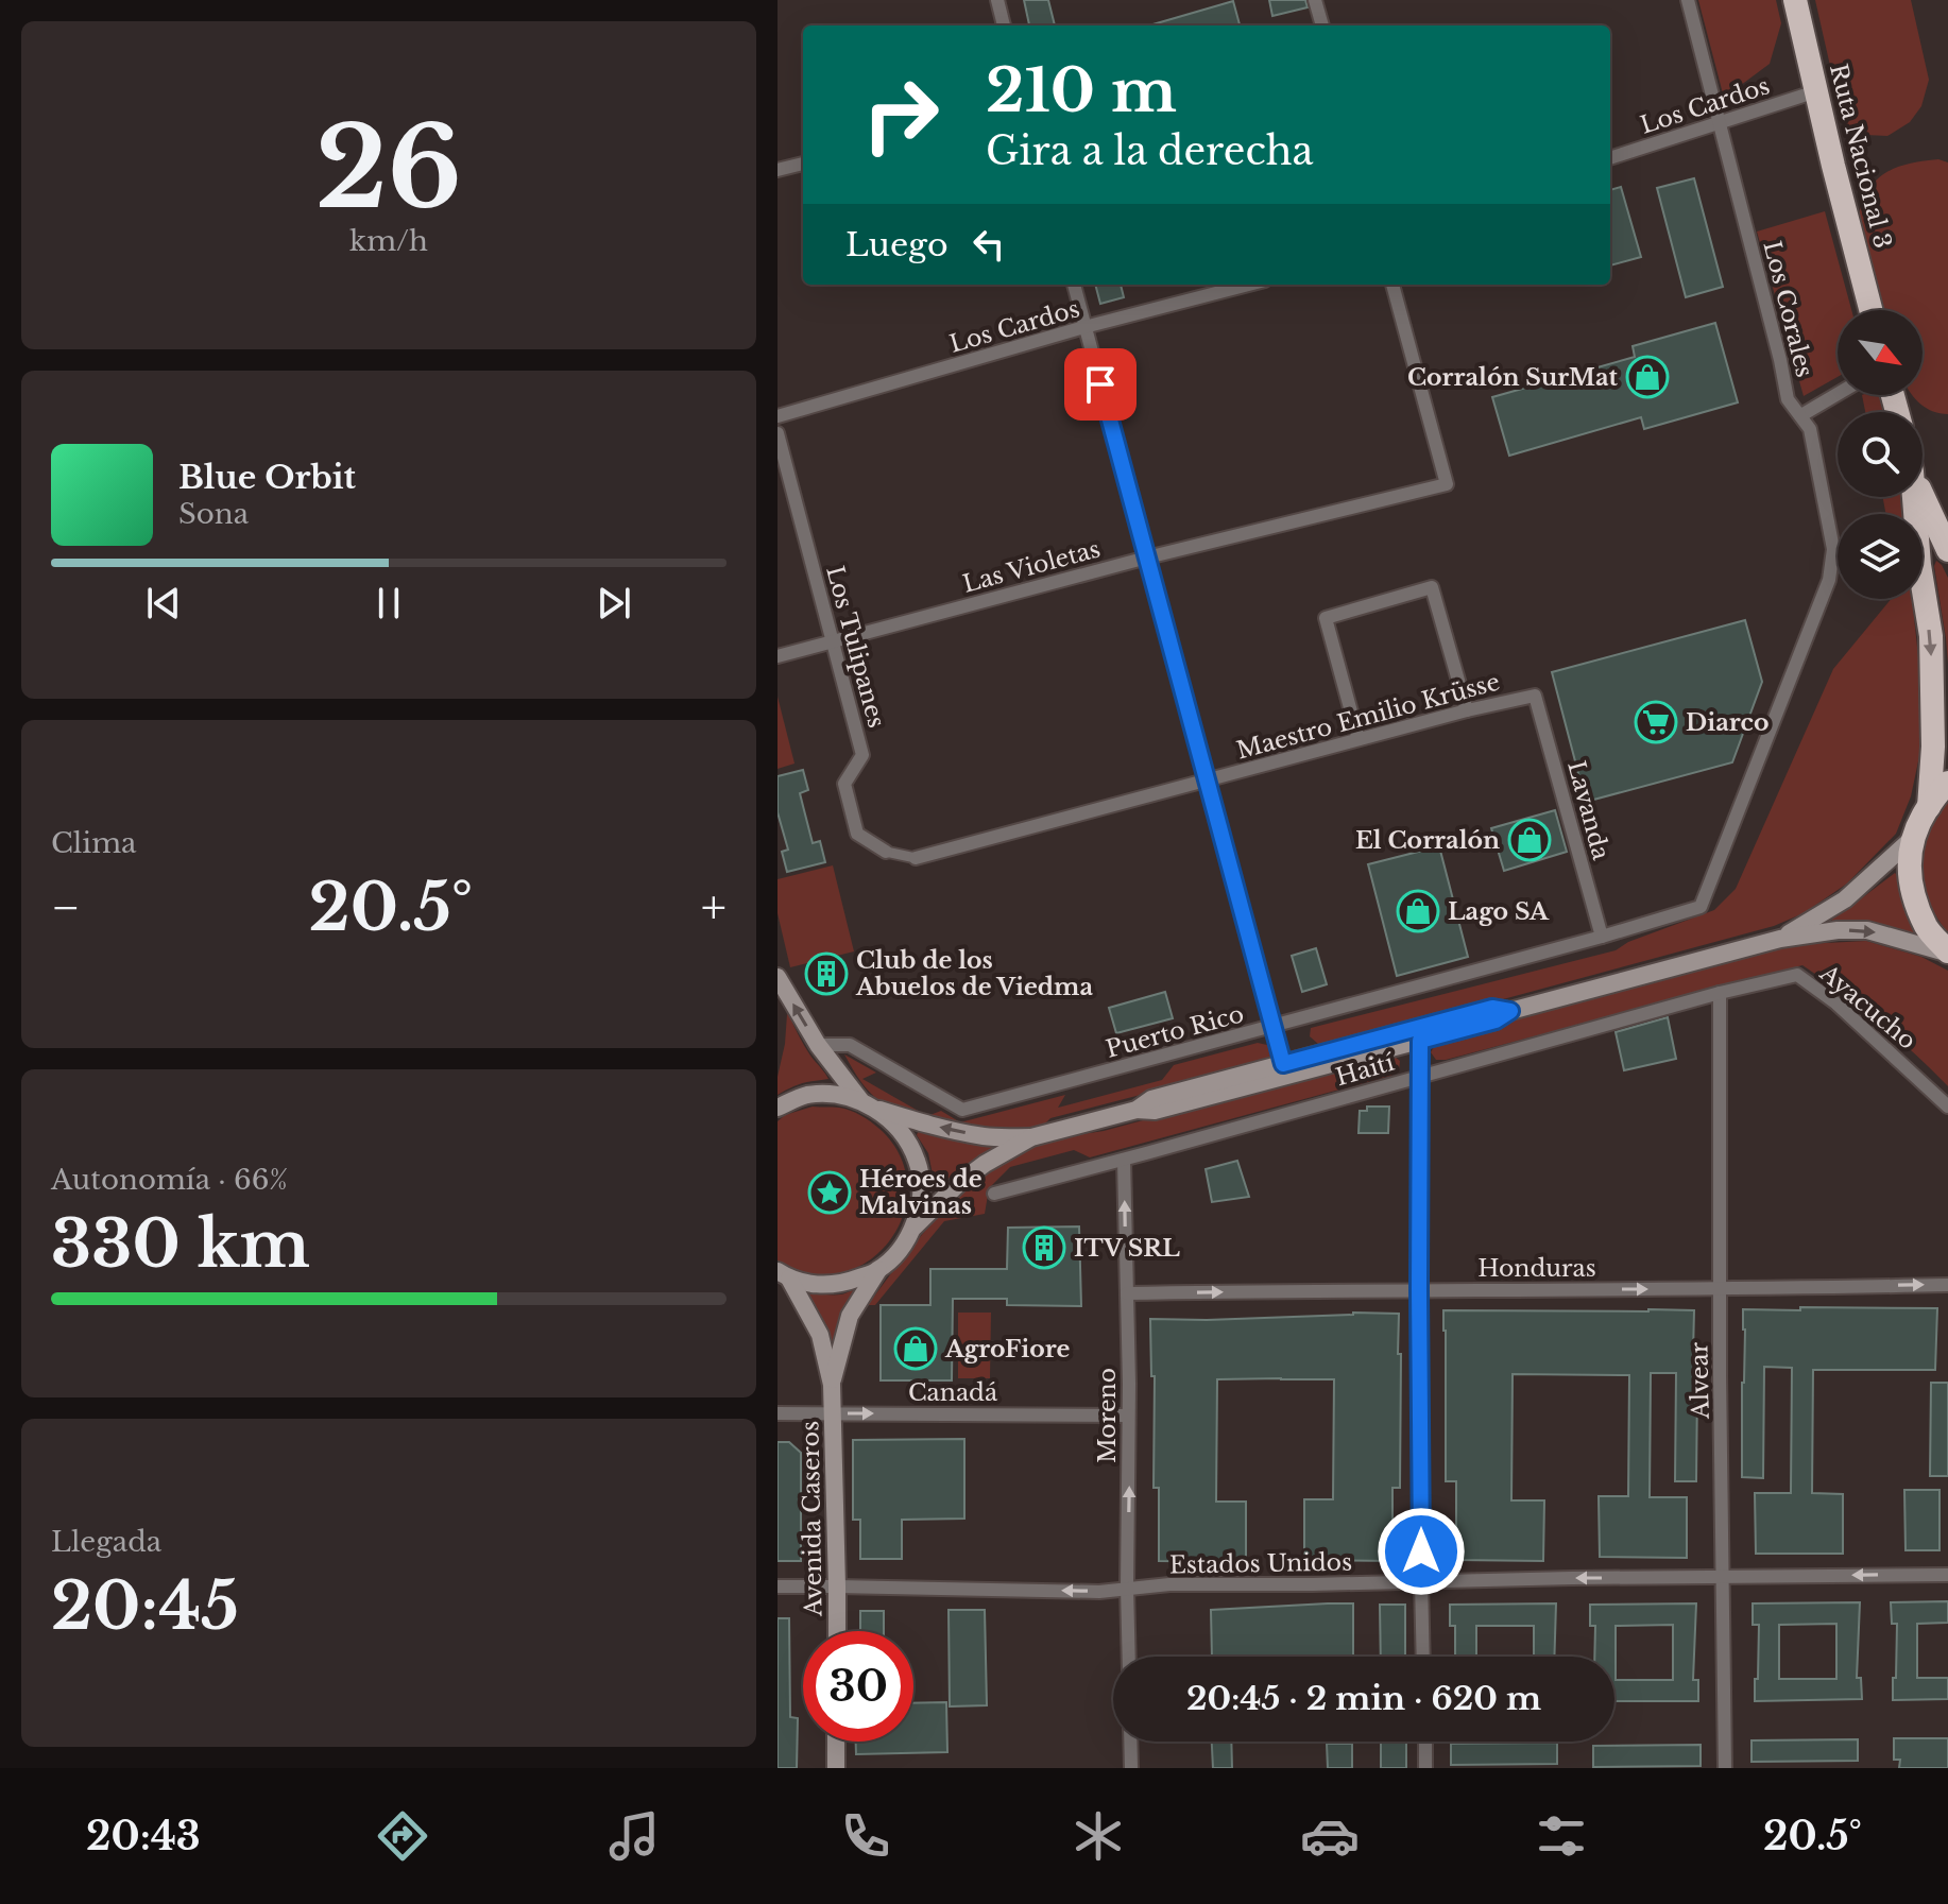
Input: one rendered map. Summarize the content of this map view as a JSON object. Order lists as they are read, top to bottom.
{
  "streets": {
    "highway": ["Ruta Nacional 3"],
    "main road": ["Avenida Caseros"],
    "street": [
      "Los Cardos",
      "Los Corales",
      "Las Violetas",
      "Los Tulipanes",
      "Maestro Emilio Krüsse",
      "Lavanda",
      "Ayacucho",
      "Puerto Rico",
      "Haití",
      "Honduras",
      "Alvear",
      "Canadá",
      "Moreno",
      "Estados Unidos"
    ]
  },
  "crossings": [
    ["Los Cardos", "Ruta Nacional 3"],
    ["Los Cardos", "Los Corales"],
    ["Los Corales", "Puerto Rico"],
    ["Las Violetas", "Los Tulipanes"],
    ["Maestro Emilio Krüsse", "Lavanda"],
    ["Lavanda", "Puerto Rico"],
    ["Ayacucho", "Haití"],
    ["Haití", "Alvear"],
    ["Haití", "Moreno"],
    ["Honduras", "Alvear"],
    ["Honduras", "Moreno"],
    ["Alvear", "Estados Unidos"],
    ["Canadá", "Moreno"],
    ["Canadá", "Avenida Caseros"],
    ["Moreno", "Estados Unidos"],
    ["Avenida Caseros", "Estados Unidos"]
  ],
  "one_way": [
    "Honduras",
    "Canadá",
    "Moreno",
    "Estados Unidos"
  ],
  "places": {
    "shop": [
      "Corralón SurMat",
      "El Corralón",
      "Lago SA",
      "AgroFiore"
    ],
    "supermarket": ["Diarco"],
    "building": ["Club de los Abuelos de Viedma", "ITV SRL"],
    "place": ["Héroes de Malvinas"]
  },
  "north": "bottom right",
  "page": {
    "tile": [
      ["26", "km/h"],
      "Clima",
      ["Autonomía · 66%", "330 km"],
      ["Llegada", "20:45"]
    ],
    "turn": ["210 m", "Gira a la derecha"],
    "then": "Luego",
    "song": ["Blue Orbit", "Sona"],
    "heat": ["−", "20.5°", "+"],
    "limit": "30",
    "trip": "20:45 · 2 min · 620 m",
    "tabs": ["20:43", "20.5°"]
  }
}
